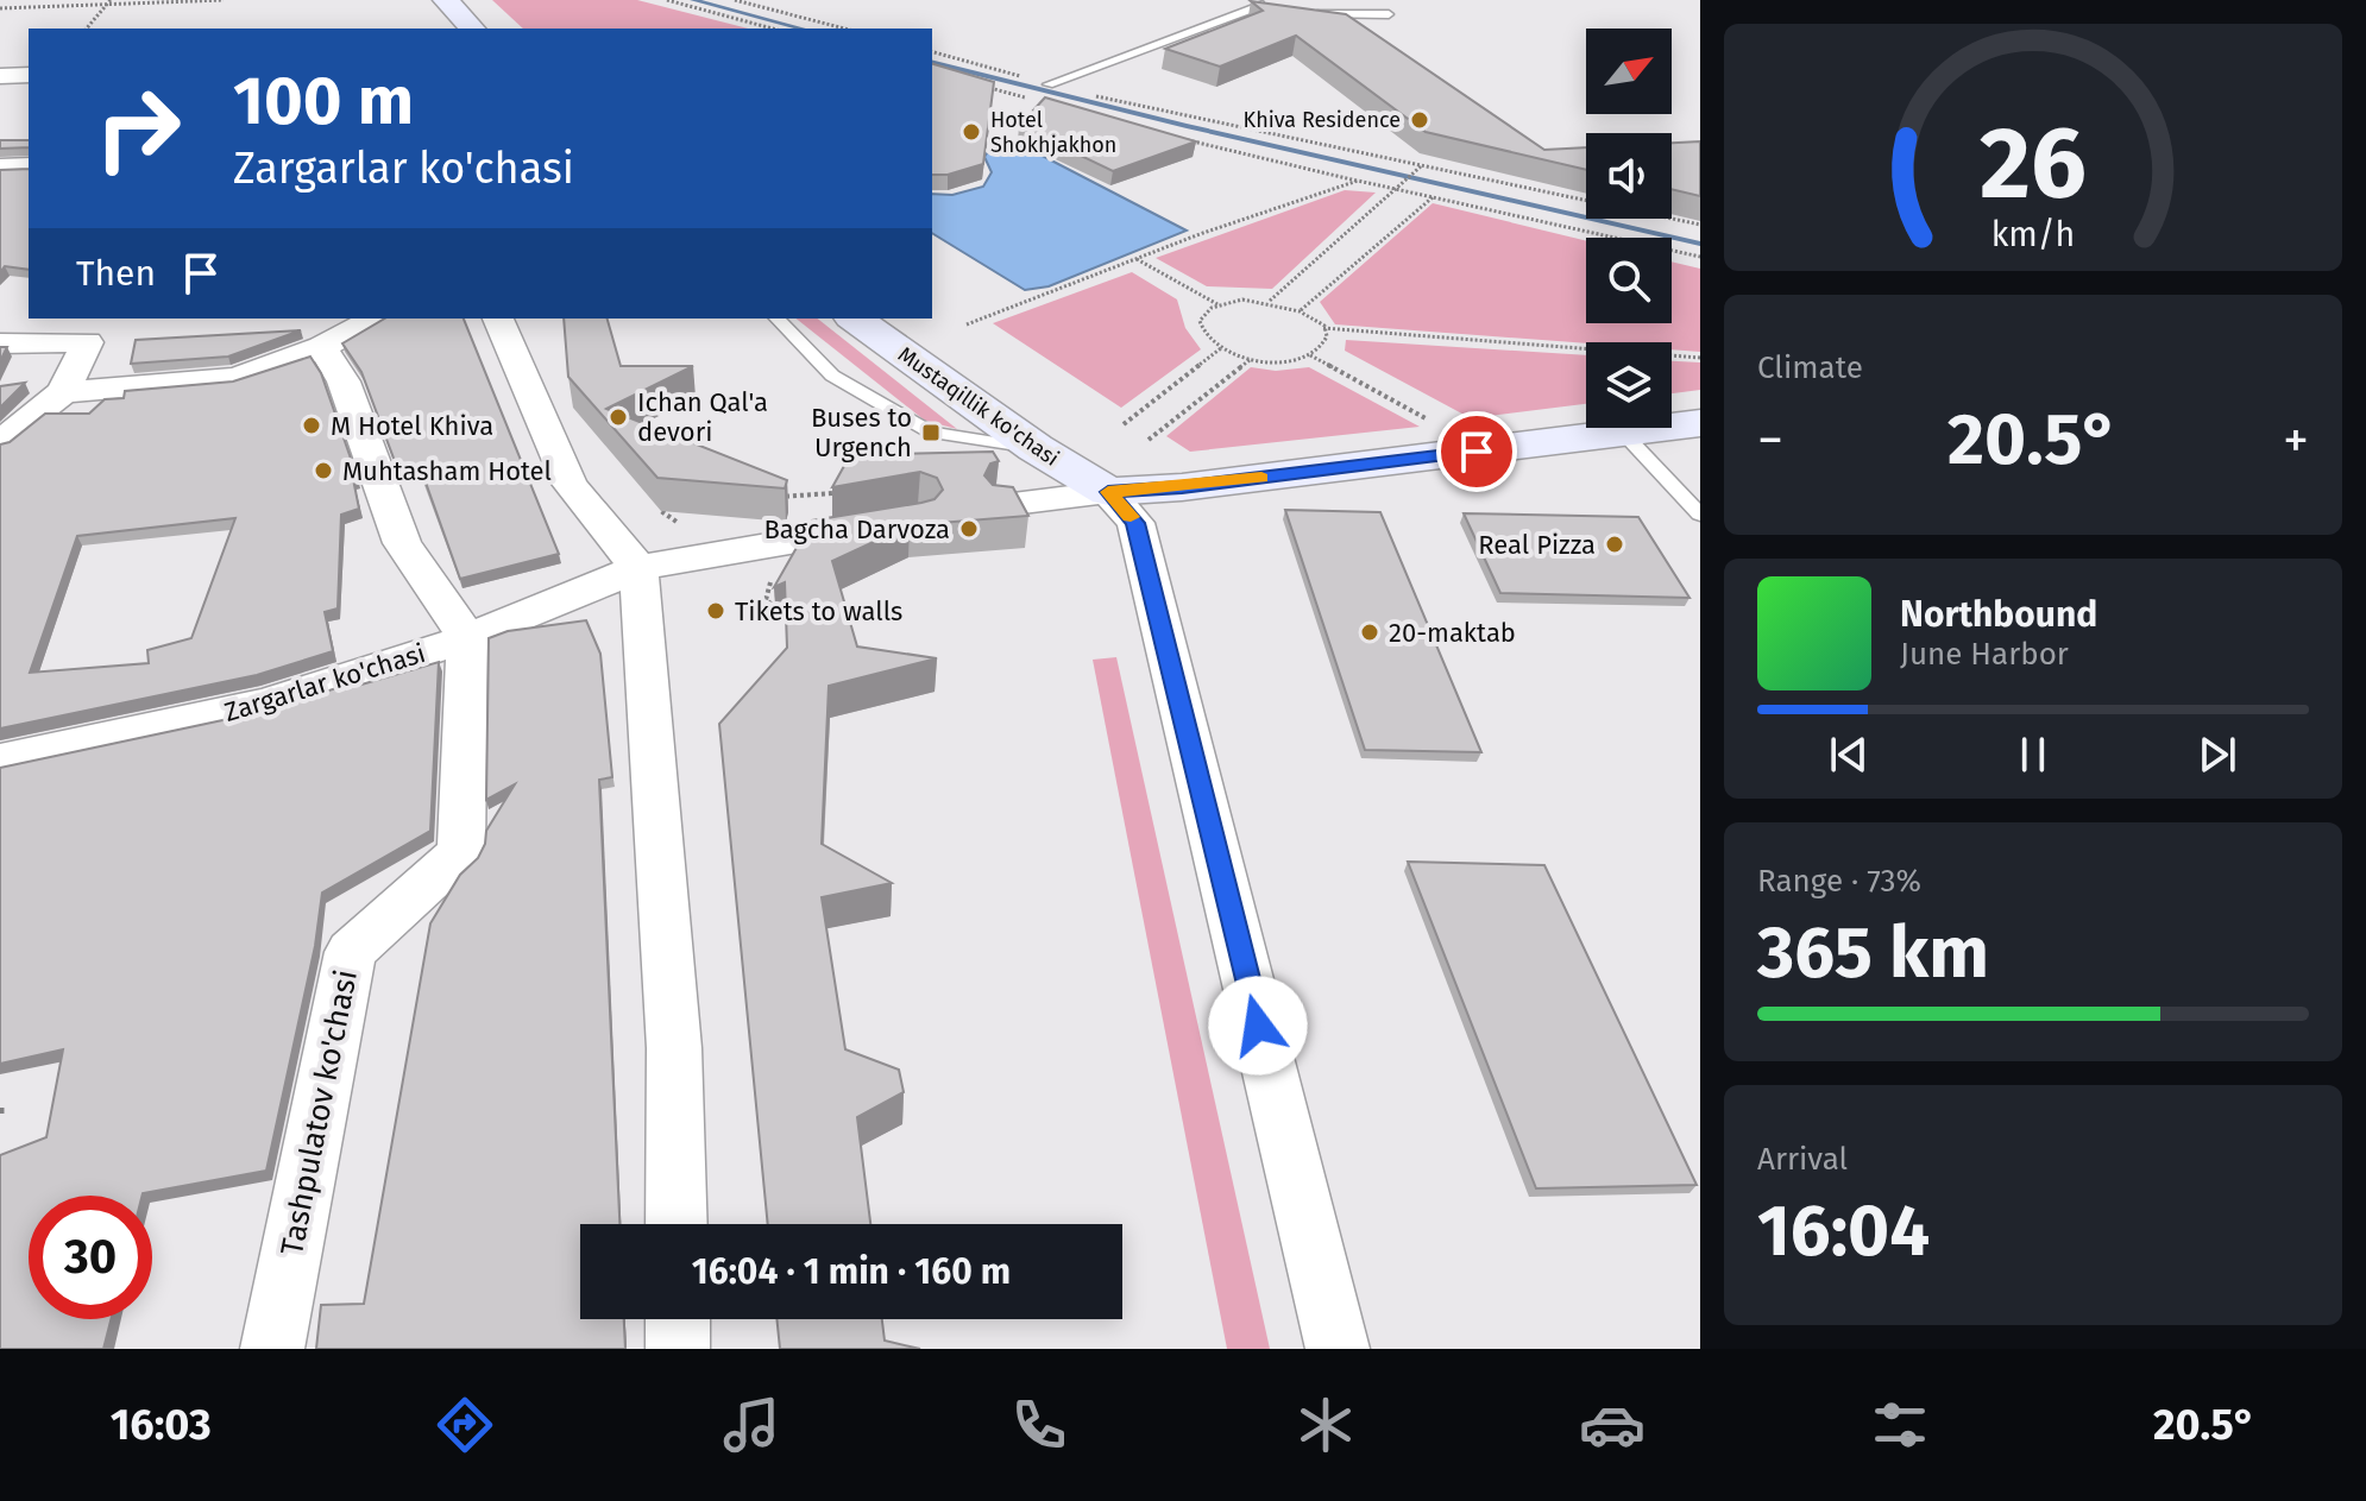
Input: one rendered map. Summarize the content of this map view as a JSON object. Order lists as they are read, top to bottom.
{
  "streets": {
    "main road": ["Mustaqillik ko'chasi"],
    "street": ["Zargarlar ko'chasi", "Tashpulatov ko'chasi"]
  },
  "crossings": [
    ["Zargarlar ko'chasi", "Tashpulatov ko'chasi"]
  ],
  "places": {
    "other": [
      "Khiva Residence",
      "Hotel Shokhjakhon",
      "Ichan Qal'a devori",
      "M Hotel Khiva",
      "Muhtasham Hotel",
      "Bagcha Darvoza",
      "Real Pizza",
      "Tikets to walls",
      "20-maktab"
    ],
    "transit": ["Buses to Urgench"]
  },
  "north": "top right",
  "page": {
    "turn": ["100 m", "Zargarlar ko'chasi"],
    "then": "Then",
    "tile": [
      "Climate",
      ["Range · 73%", "365 km"],
      ["Arrival", "16:04"]
    ],
    "heat": ["−", "20.5°", "+"],
    "song": ["Northbound", "June Harbor"],
    "limit": "30",
    "trip": "16:04 · 1 min · 160 m",
    "tabs": ["16:03", "20.5°"],
    "gauge": ["26", "km/h"]
  }
}
